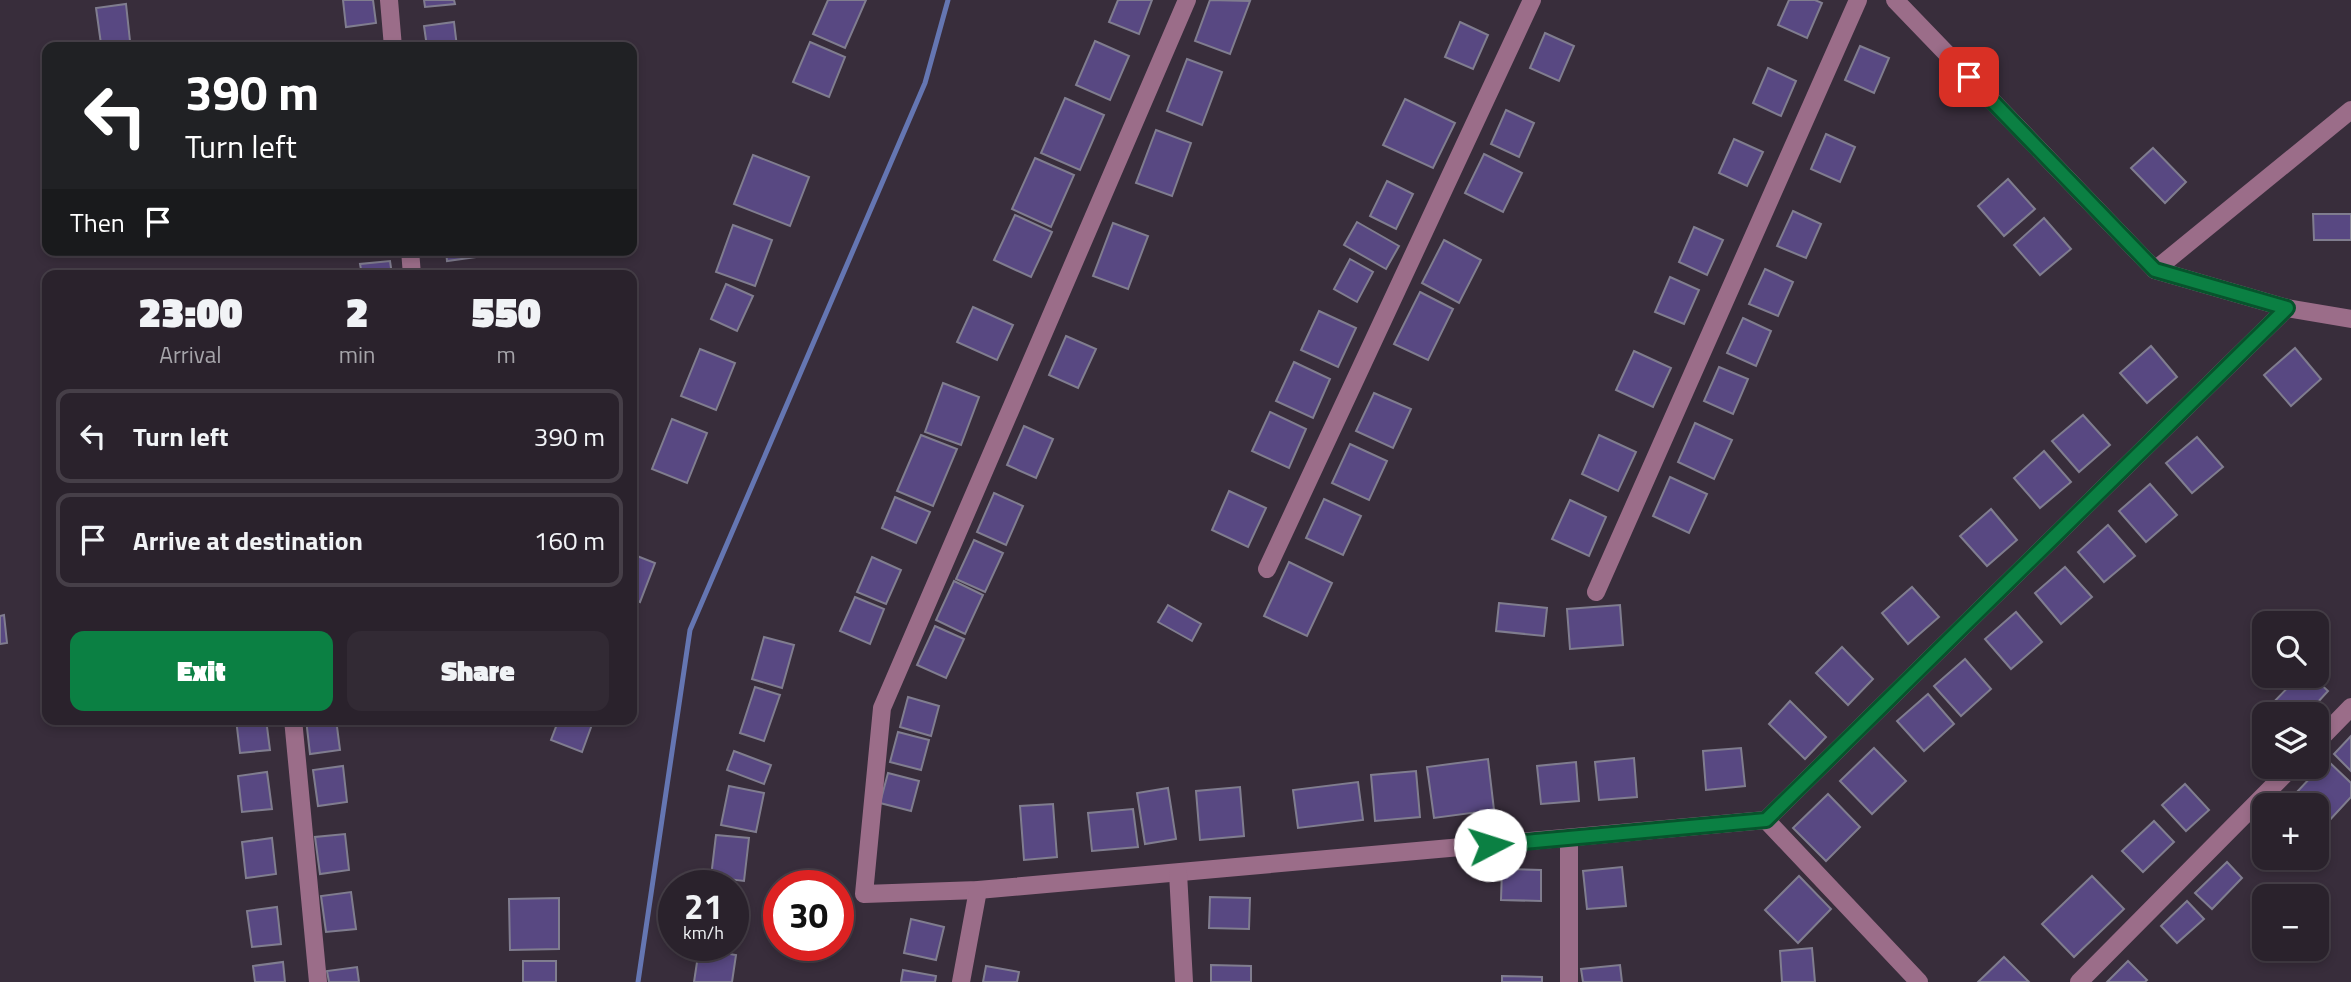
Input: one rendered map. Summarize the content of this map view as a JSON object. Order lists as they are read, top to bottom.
{
  "page": {
    "turn": ["390 m", "Turn left"],
    "then": "Then",
    "eta": [
      "23:00",
      "Arrival",
      "2",
      "min",
      "550",
      "m"
    ],
    "list": [
      {
        "name": "Turn left",
        "value": "390 m"
      },
      {
        "name": "Arrive at destination",
        "value": "160 m"
      }
    ],
    "map_buttons": ["+", "−"],
    "buttons": ["Exit", "Share"],
    "speed": "21 km/h",
    "limit": "30"
  }
}
